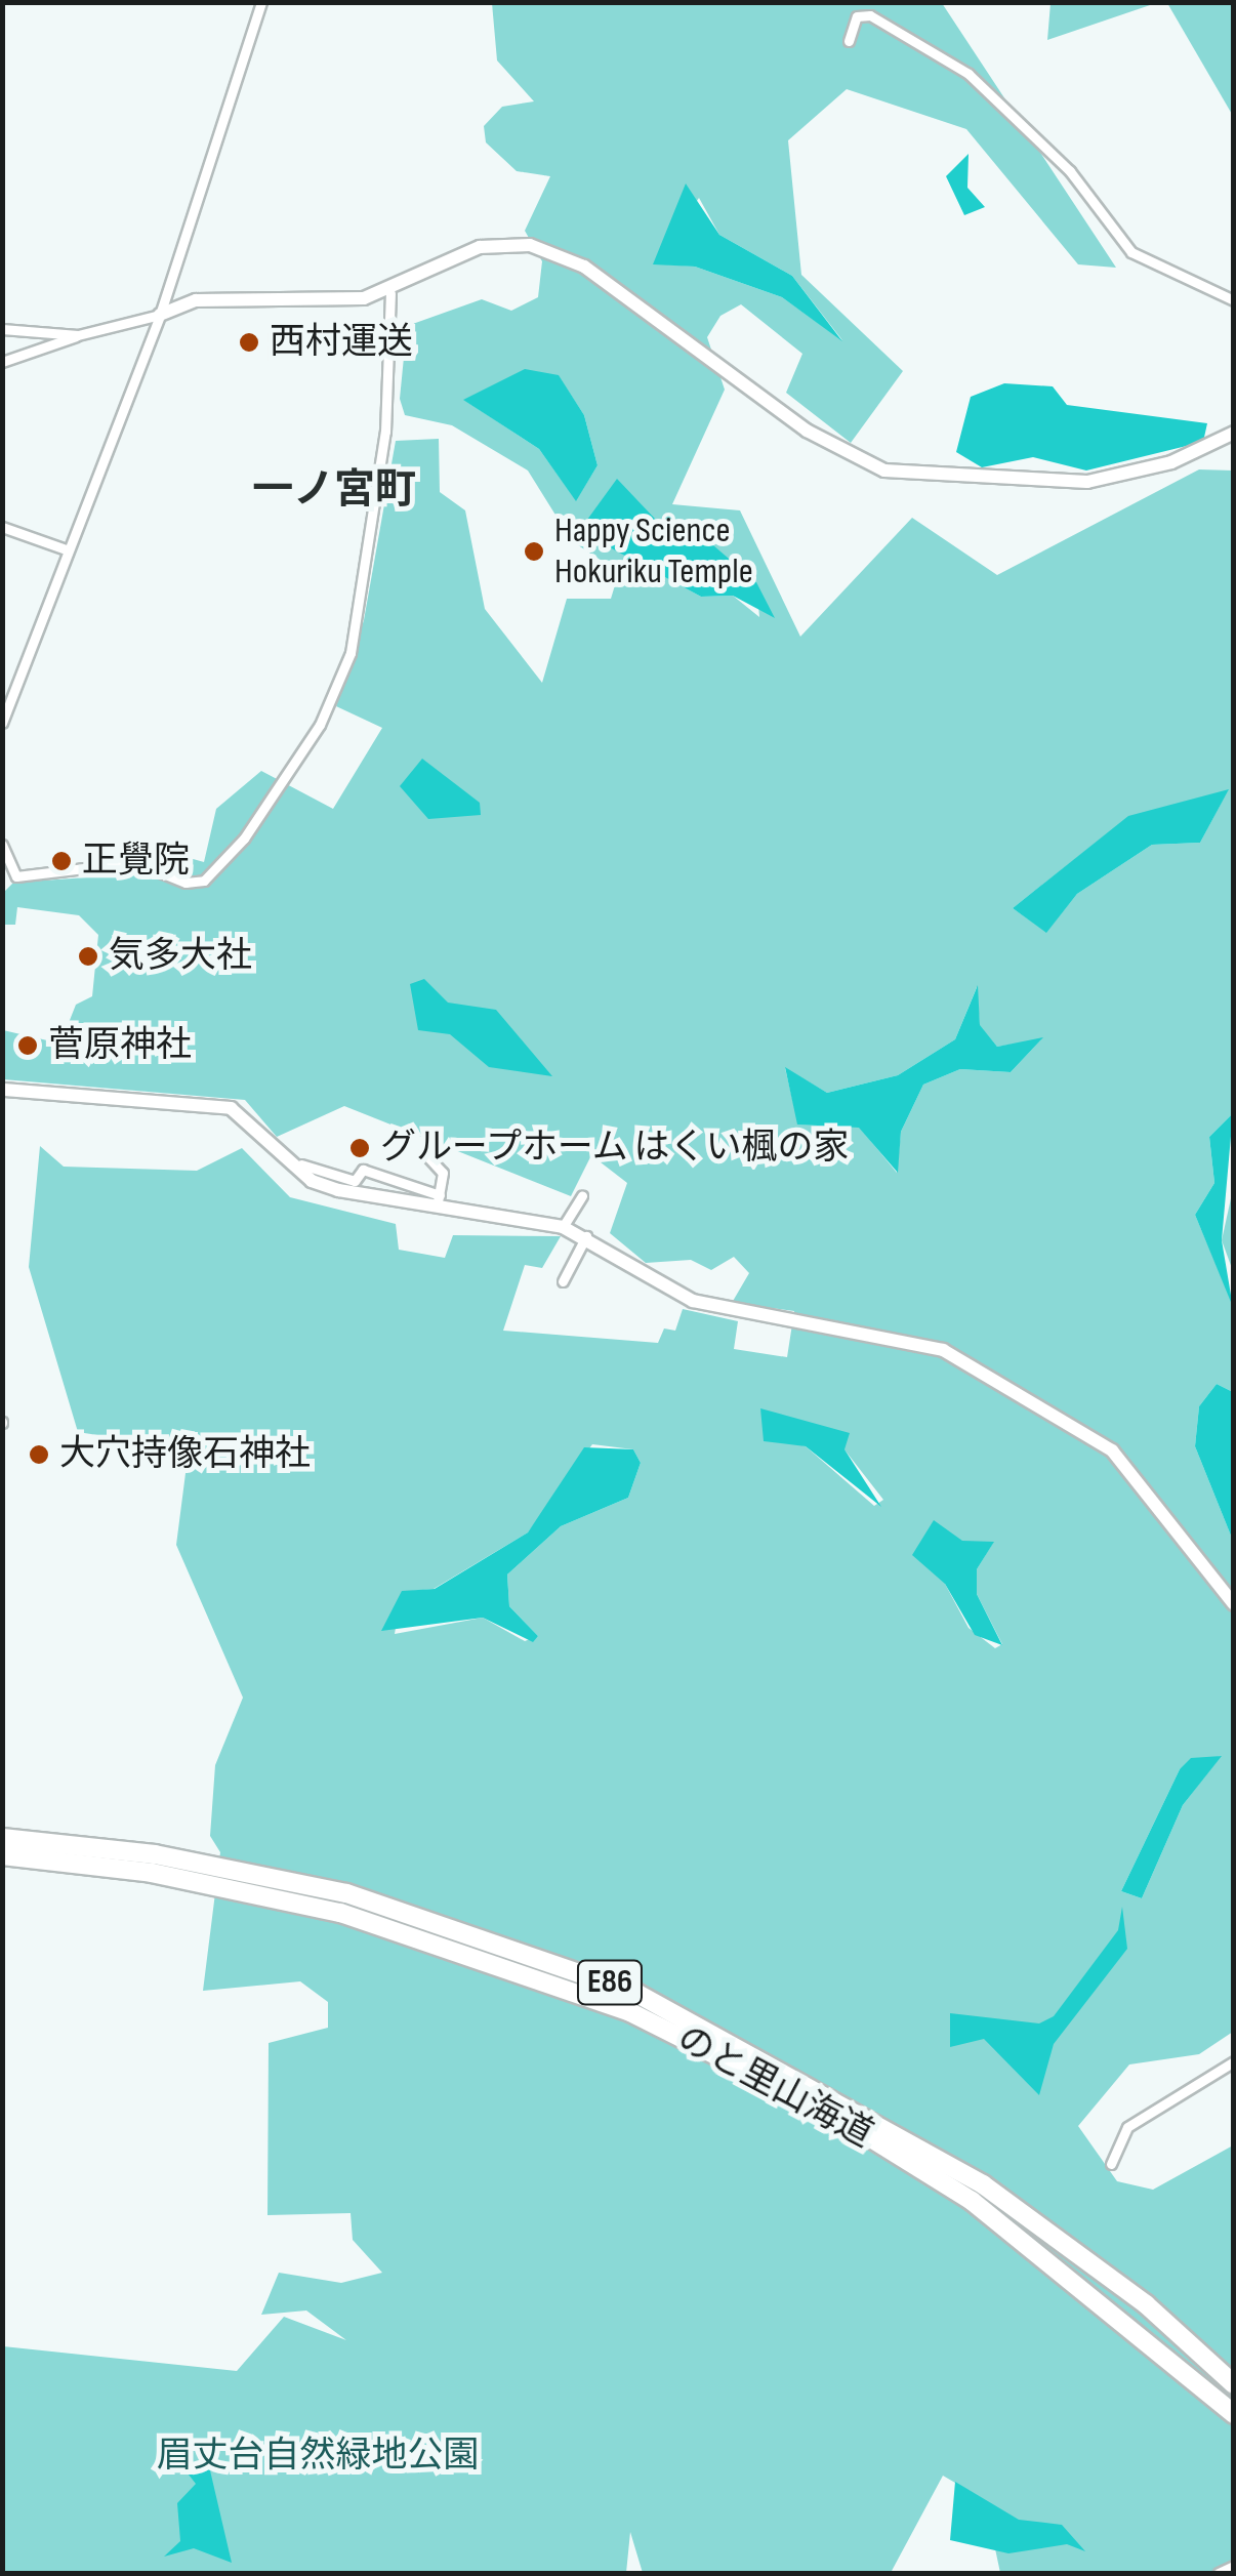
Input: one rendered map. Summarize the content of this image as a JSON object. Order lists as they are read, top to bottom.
{
  "streets": {
    "highway": ["E86", "のと里山海道"]
  },
  "districts": ["一ノ宮町"],
  "parks": ["眉丈台自然緑地公園"],
  "places": [
    "西村運送",
    "Happy Science Hokuriku Temple",
    "正覺院",
    "気多大社",
    "菅原神社",
    "グループホーム はくい楓の家",
    "大穴持像石神社"
  ]
}
